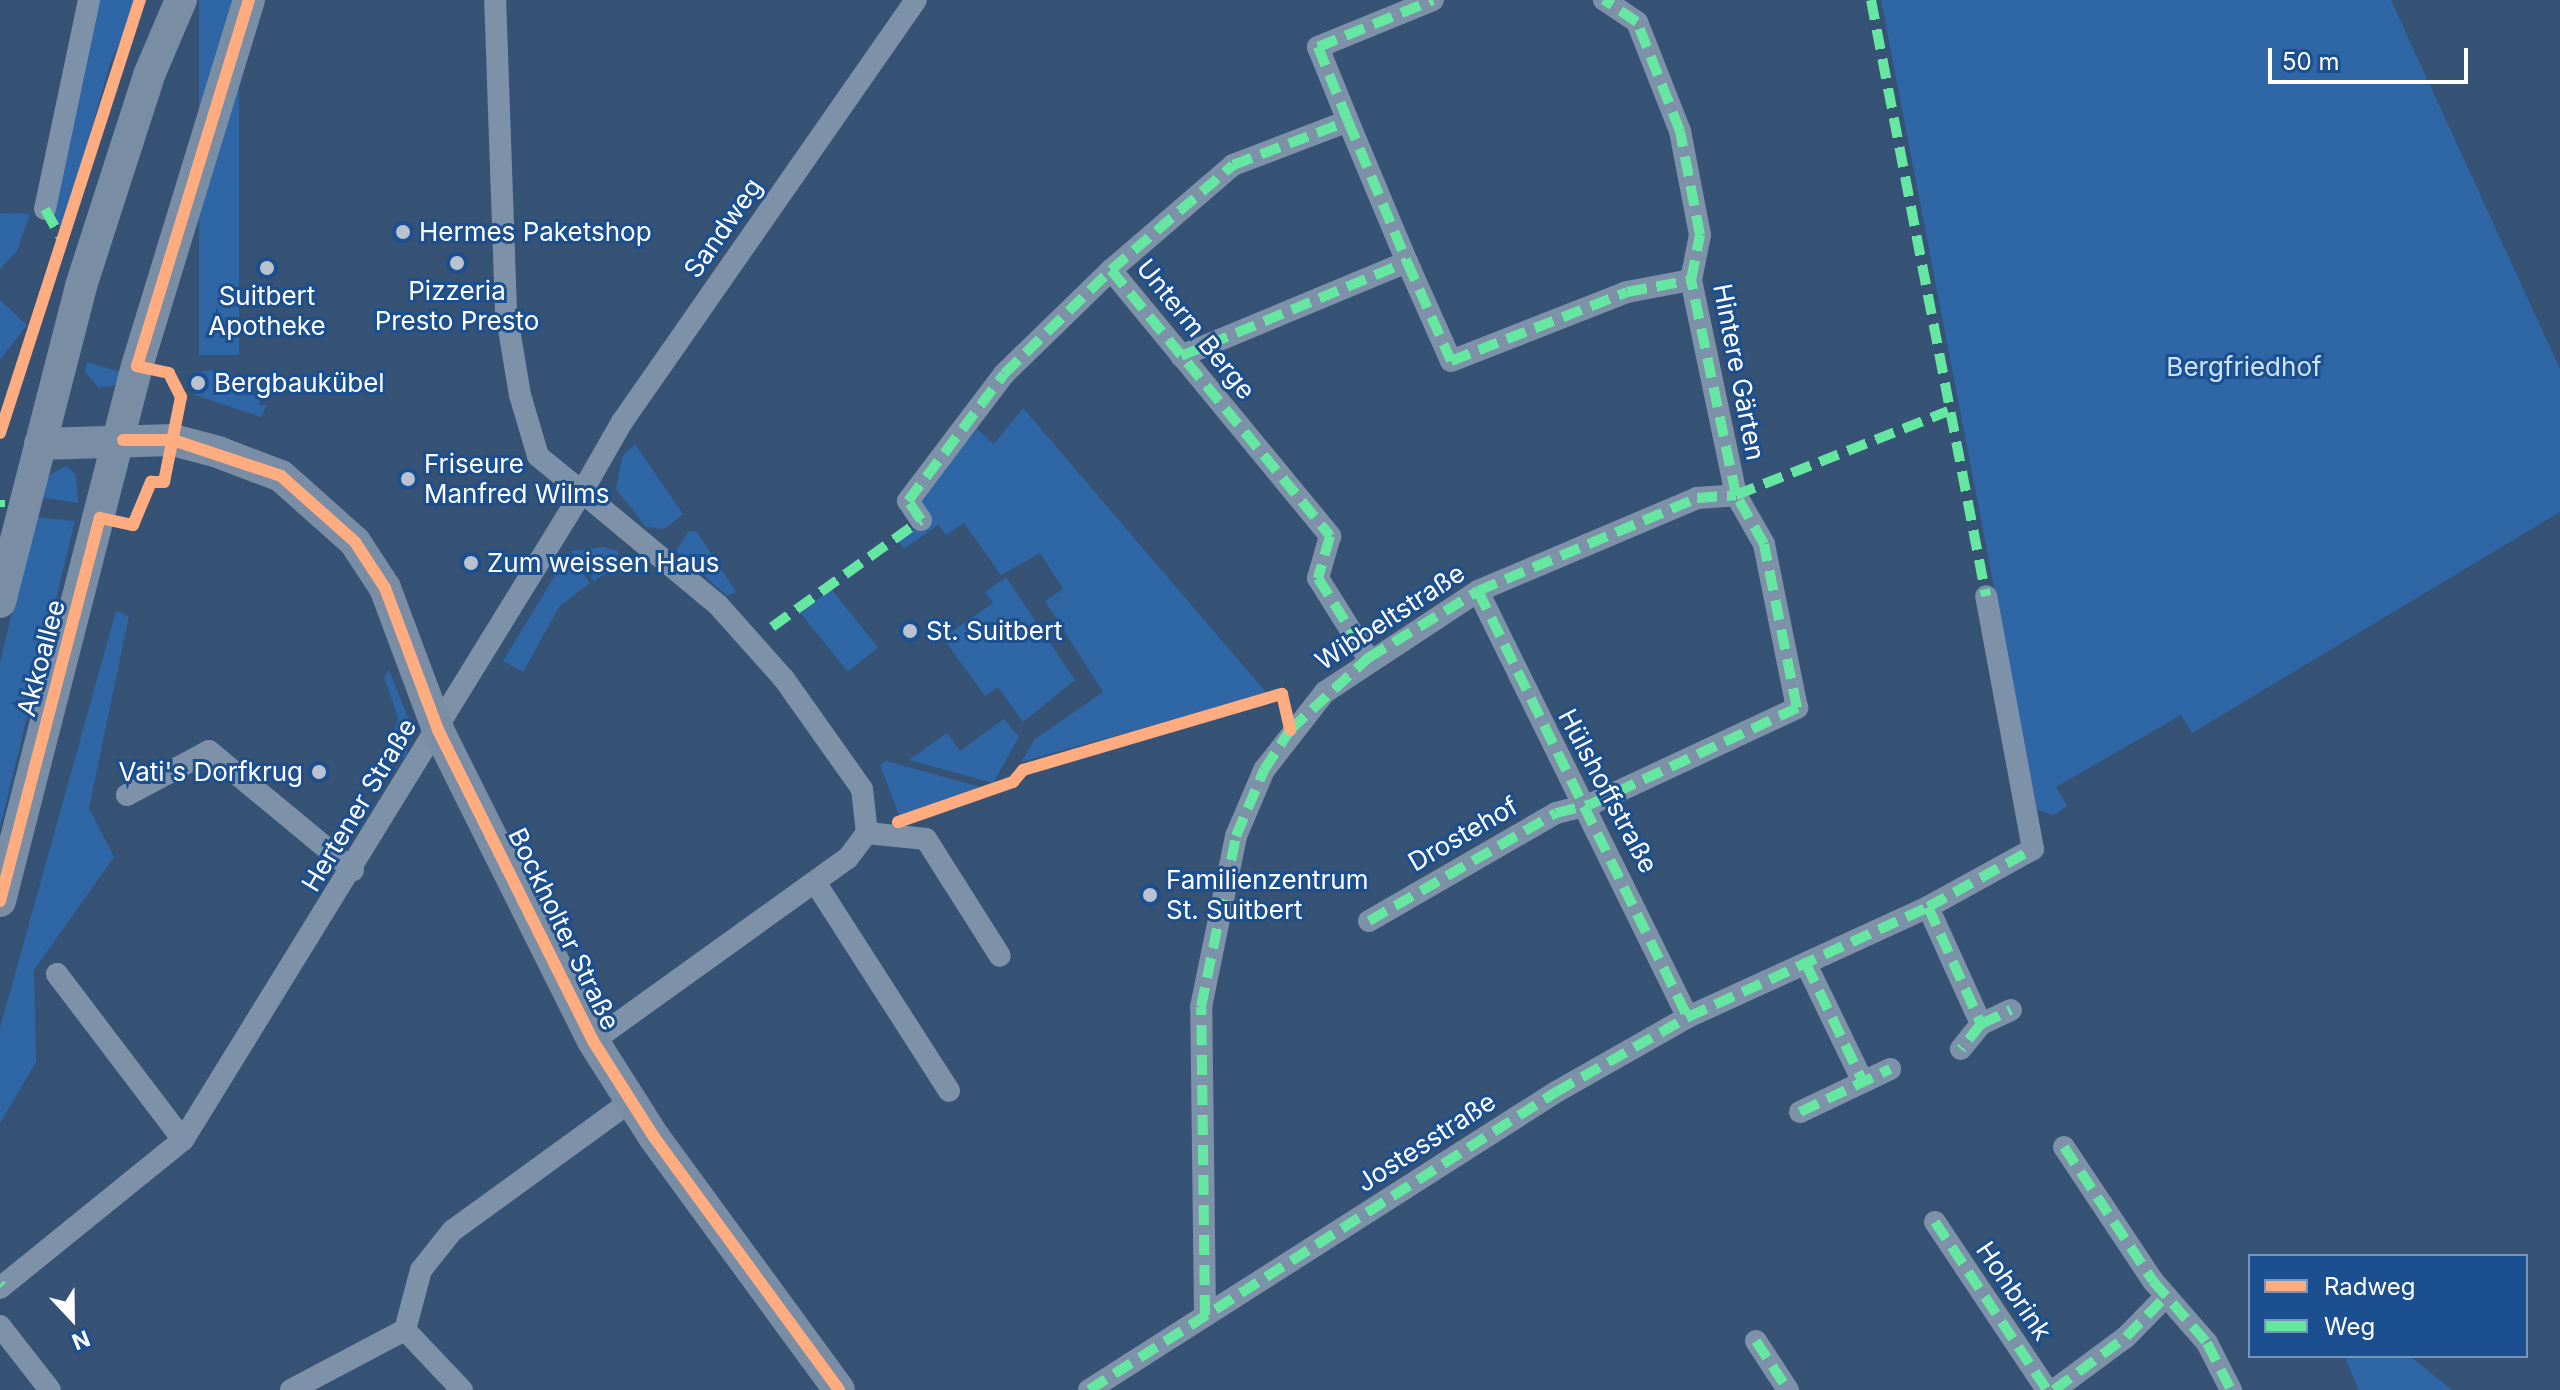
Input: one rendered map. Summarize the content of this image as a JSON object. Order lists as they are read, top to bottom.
{
  "streets": {
    "main road": ["Akkoallee", "Bockholter Straße"],
    "street": [
      "Sandweg",
      "Unterm Berge",
      "Hintere Gärten",
      "Wibbeltstraße",
      "Hülshoffstraße",
      "Hertener Straße",
      "Drostehof",
      "Jostesstraße",
      "Hohbrink"
    ]
  },
  "crossings": [
    ["Sandweg", "Hertener Straße"],
    ["Unterm Berge", "Wibbeltstraße"],
    ["Hintere Gärten", "Wibbeltstraße"],
    ["Hintere Gärten", "Hülshoffstraße"],
    ["Hintere Gärten", "Drostehof"],
    ["Wibbeltstraße", "Hülshoffstraße"],
    ["Wibbeltstraße", "Jostesstraße"],
    ["Akkoallee", "Bockholter Straße"],
    ["Hülshoffstraße", "Drostehof"],
    ["Hülshoffstraße", "Jostesstraße"],
    ["Hertener Straße", "Bockholter Straße"]
  ],
  "parks": ["Bergfriedhof"],
  "places": [
    "Hermes Paketshop",
    "Pizzeria Presto Presto",
    "Suitbert Apotheke",
    "Bergbaukübel",
    "Friseure Manfred Wilms",
    "Zum weissen Haus",
    "St. Suitbert",
    "Vati's Dorfkrug",
    "Familienzentrum St. Suitbert"
  ],
  "legend": ["Radweg", "Weg"],
  "scale_bar": "50 m",
  "north": "bottom"
}
